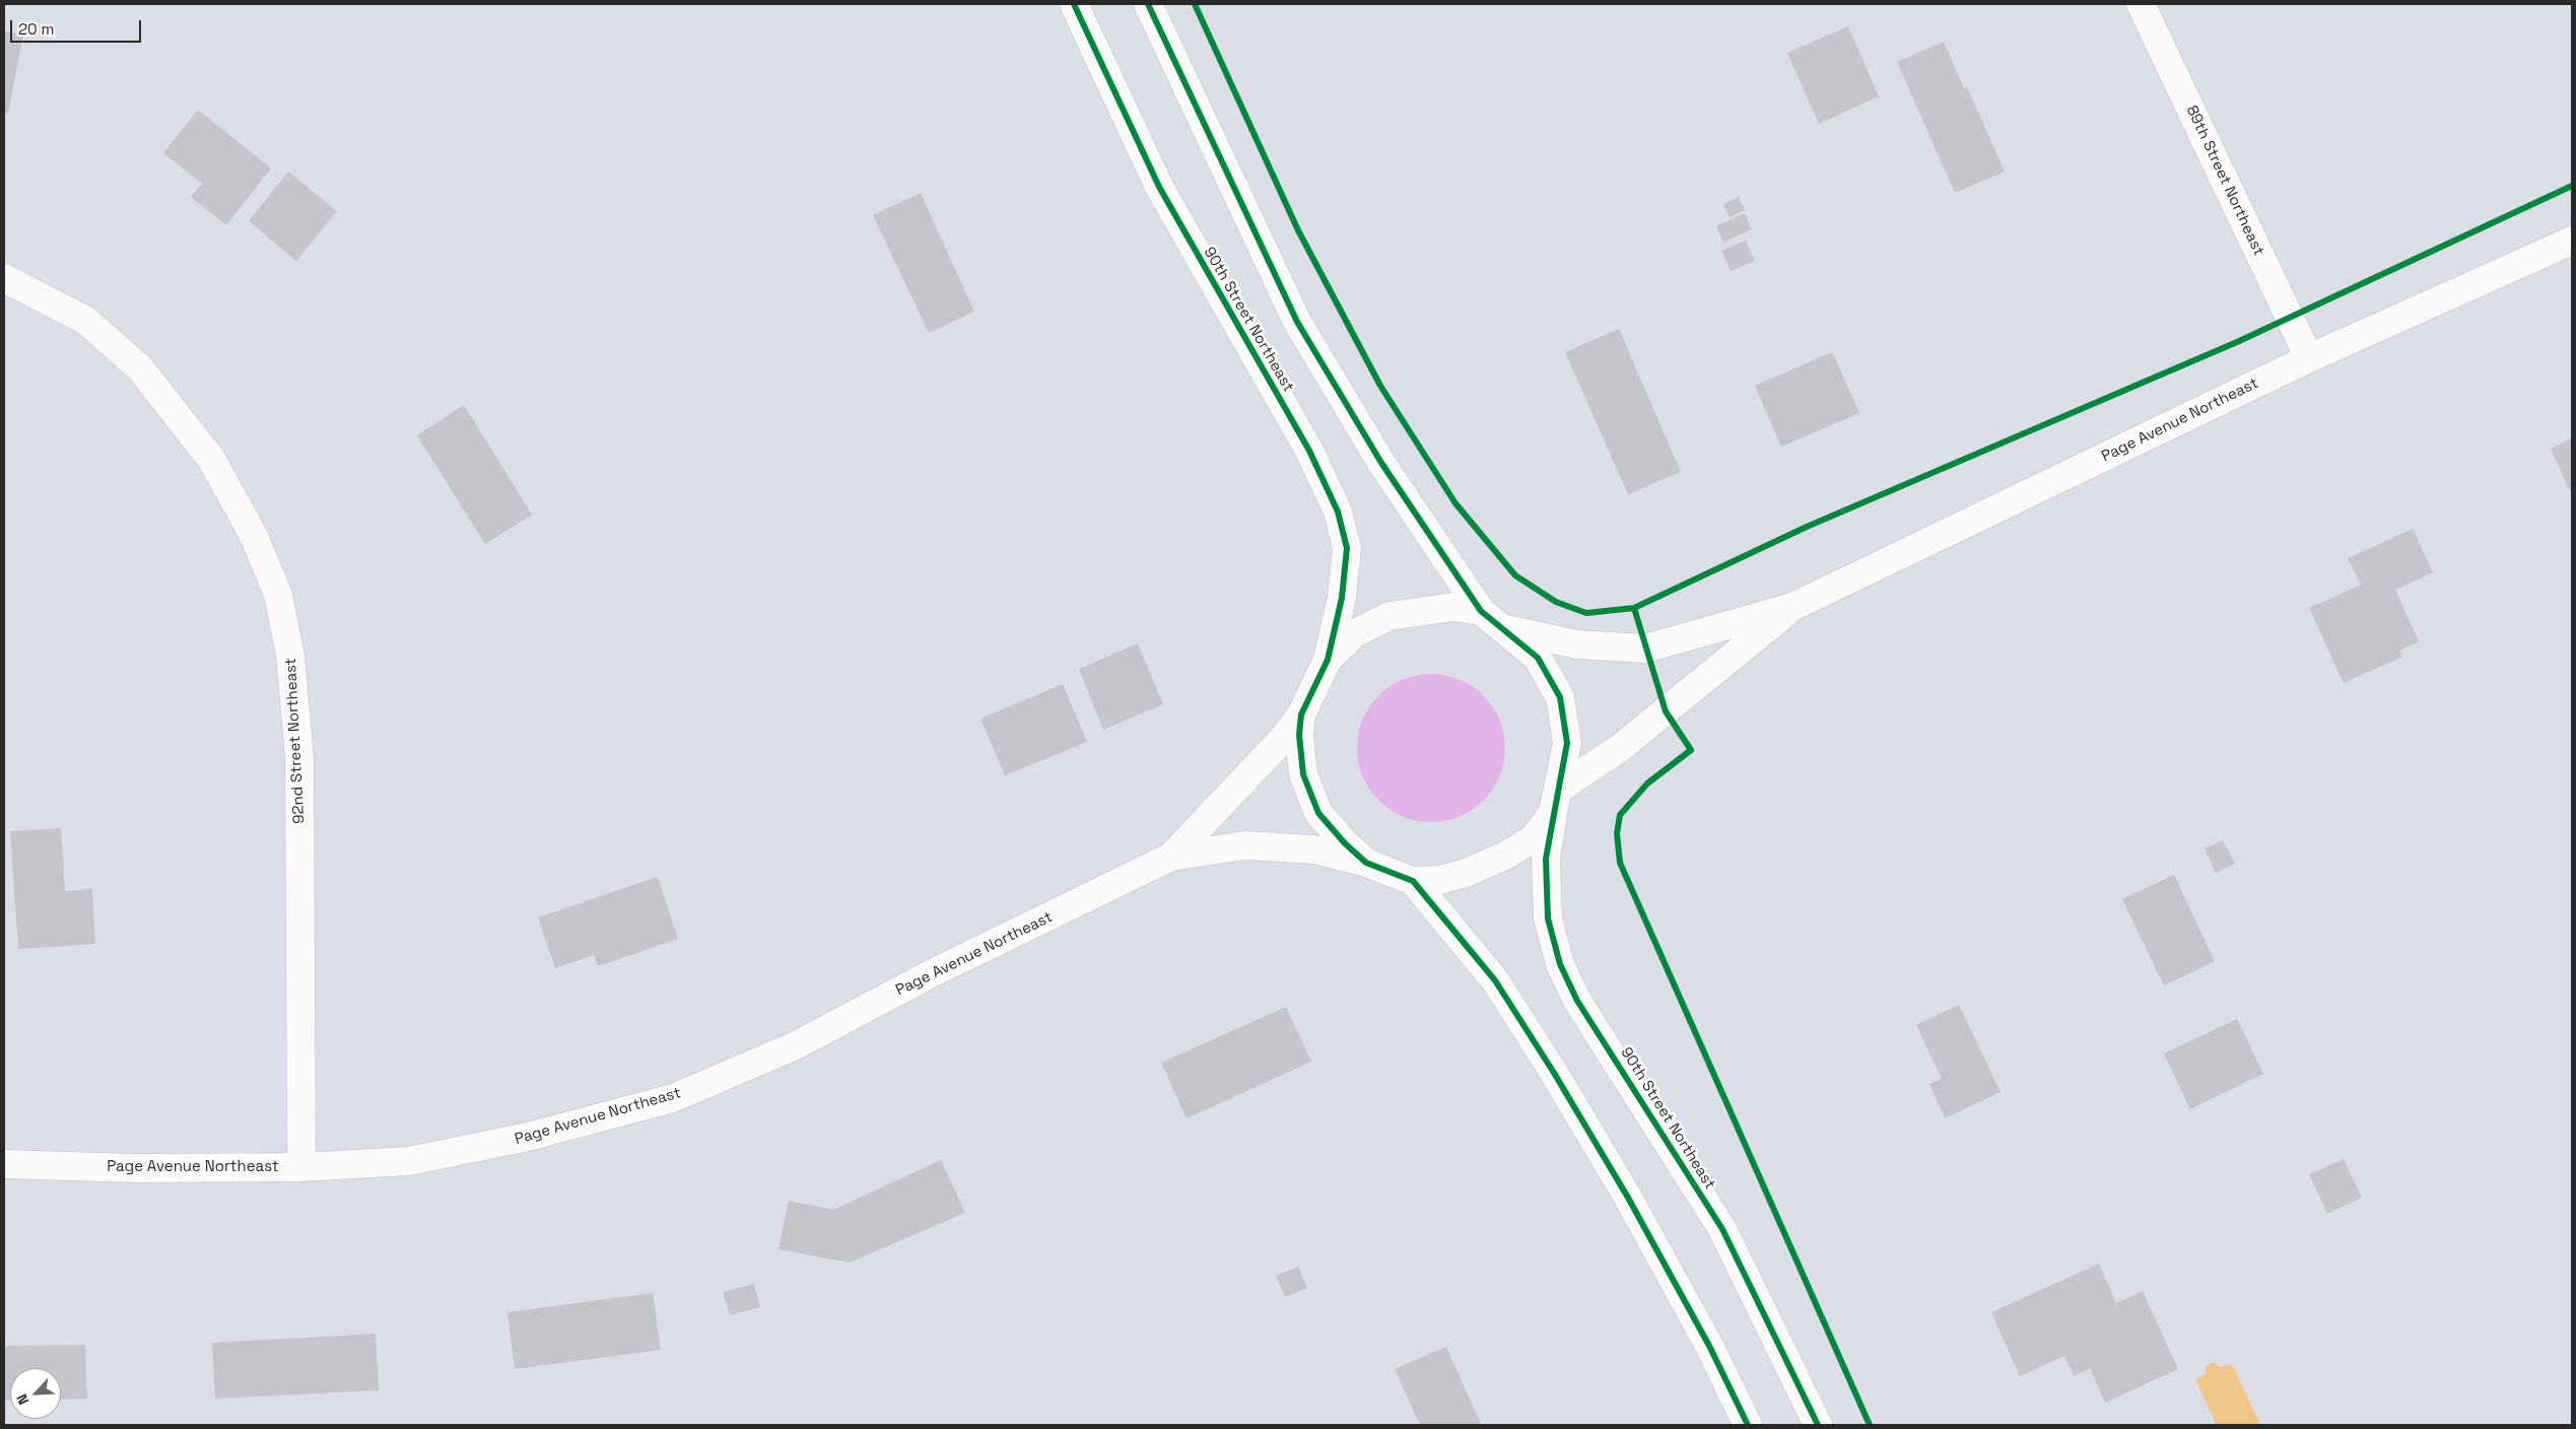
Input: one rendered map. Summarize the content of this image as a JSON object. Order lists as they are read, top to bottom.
{
  "streets": {
    "street": [
      "89th Street Northeast",
      "90th Street Northeast",
      "Page Avenue Northeast",
      "92nd Street Northeast"
    ]
  },
  "crossings": [
    ["89th Street Northeast", "Page Avenue Northeast"],
    ["90th Street Northeast", "Page Avenue Northeast"],
    ["Page Avenue Northeast", "92nd Street Northeast"]
  ],
  "scale_bar": "20 m",
  "north": "bottom left"
}
